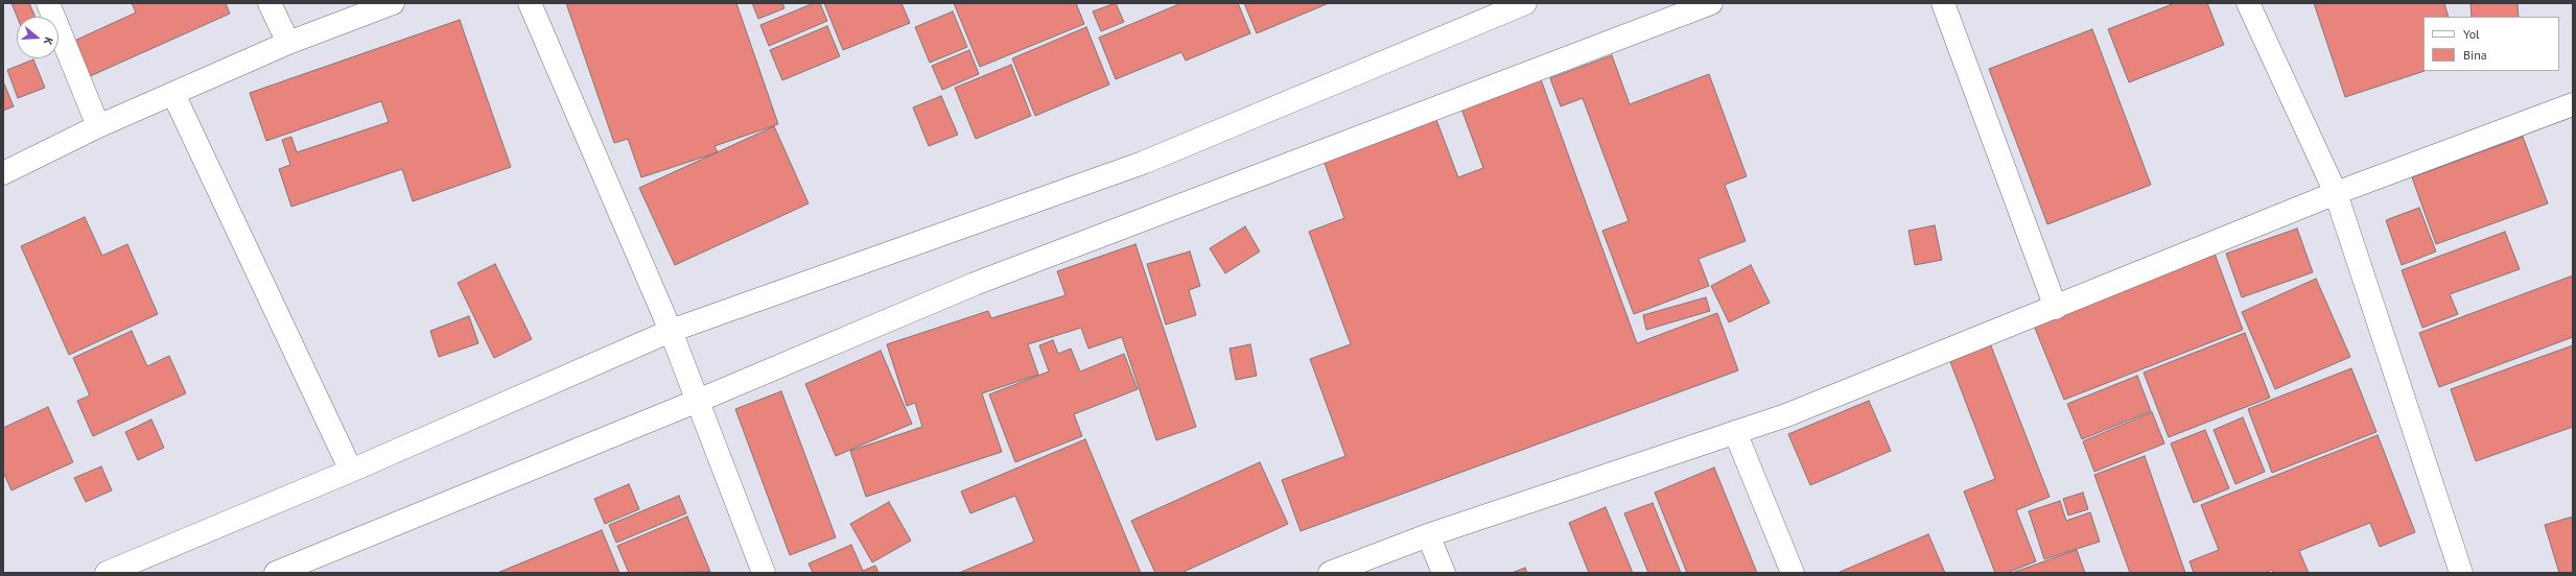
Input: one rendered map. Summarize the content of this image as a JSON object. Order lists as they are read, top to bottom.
{
  "legend": ["Yol", "Bina"],
  "north": "right"
}
